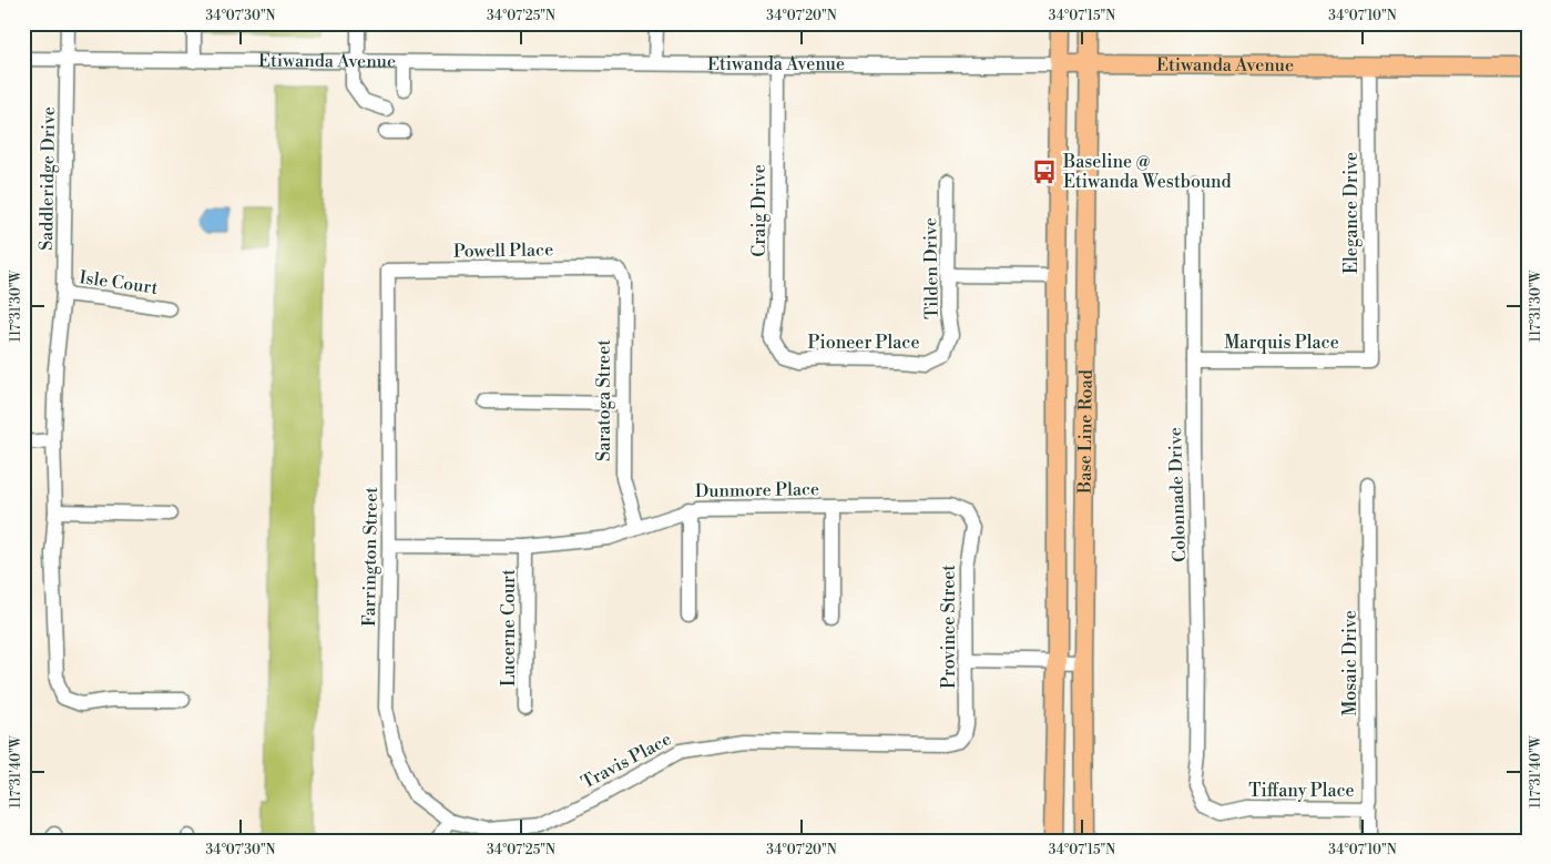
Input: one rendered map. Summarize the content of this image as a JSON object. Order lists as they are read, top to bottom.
{
  "streets": {
    "main road": ["Etiwanda Avenue", "Base Line Road"],
    "street": [
      "Saddleridge Drive",
      "Craig Drive",
      "Elegance Drive",
      "Powell Place",
      "Tilden Drive",
      "Isle Court",
      "Pioneer Place",
      "Marquis Place",
      "Saratoga Street",
      "Dunmore Place",
      "Colonnade Drive",
      "Farrington Street",
      "Province Street",
      "Lucerne Court",
      "Mosaic Drive",
      "Travis Place",
      "Tiffany Place"
    ]
  },
  "crossings": [
    ["Etiwanda Avenue", "Saddleridge Drive"],
    ["Etiwanda Avenue", "Craig Drive"],
    ["Etiwanda Avenue", "Elegance Drive"],
    ["Etiwanda Avenue", "Base Line Road"],
    ["Saddleridge Drive", "Isle Court"],
    ["Craig Drive", "Pioneer Place"],
    ["Elegance Drive", "Marquis Place"],
    ["Powell Place", "Saratoga Street"],
    ["Powell Place", "Farrington Street"],
    ["Tilden Drive", "Pioneer Place"],
    ["Marquis Place", "Colonnade Drive"],
    ["Saratoga Street", "Dunmore Place"],
    ["Dunmore Place", "Farrington Street"],
    ["Dunmore Place", "Province Street"],
    ["Dunmore Place", "Lucerne Court"],
    ["Colonnade Drive", "Tiffany Place"],
    ["Farrington Street", "Travis Place"],
    ["Province Street", "Travis Place"],
    ["Mosaic Drive", "Tiffany Place"]
  ],
  "places": {
    "bus stop": ["Baseline @ Etiwanda Westbound"]
  },
  "coordinates": [
    "34°07'30\"N",
    "34°07'25\"N",
    "34°07'20\"N",
    "34°07'15\"N",
    "34°07'10\"N",
    "117°31'30\"W",
    "117°31'40\"W"
  ]
}
